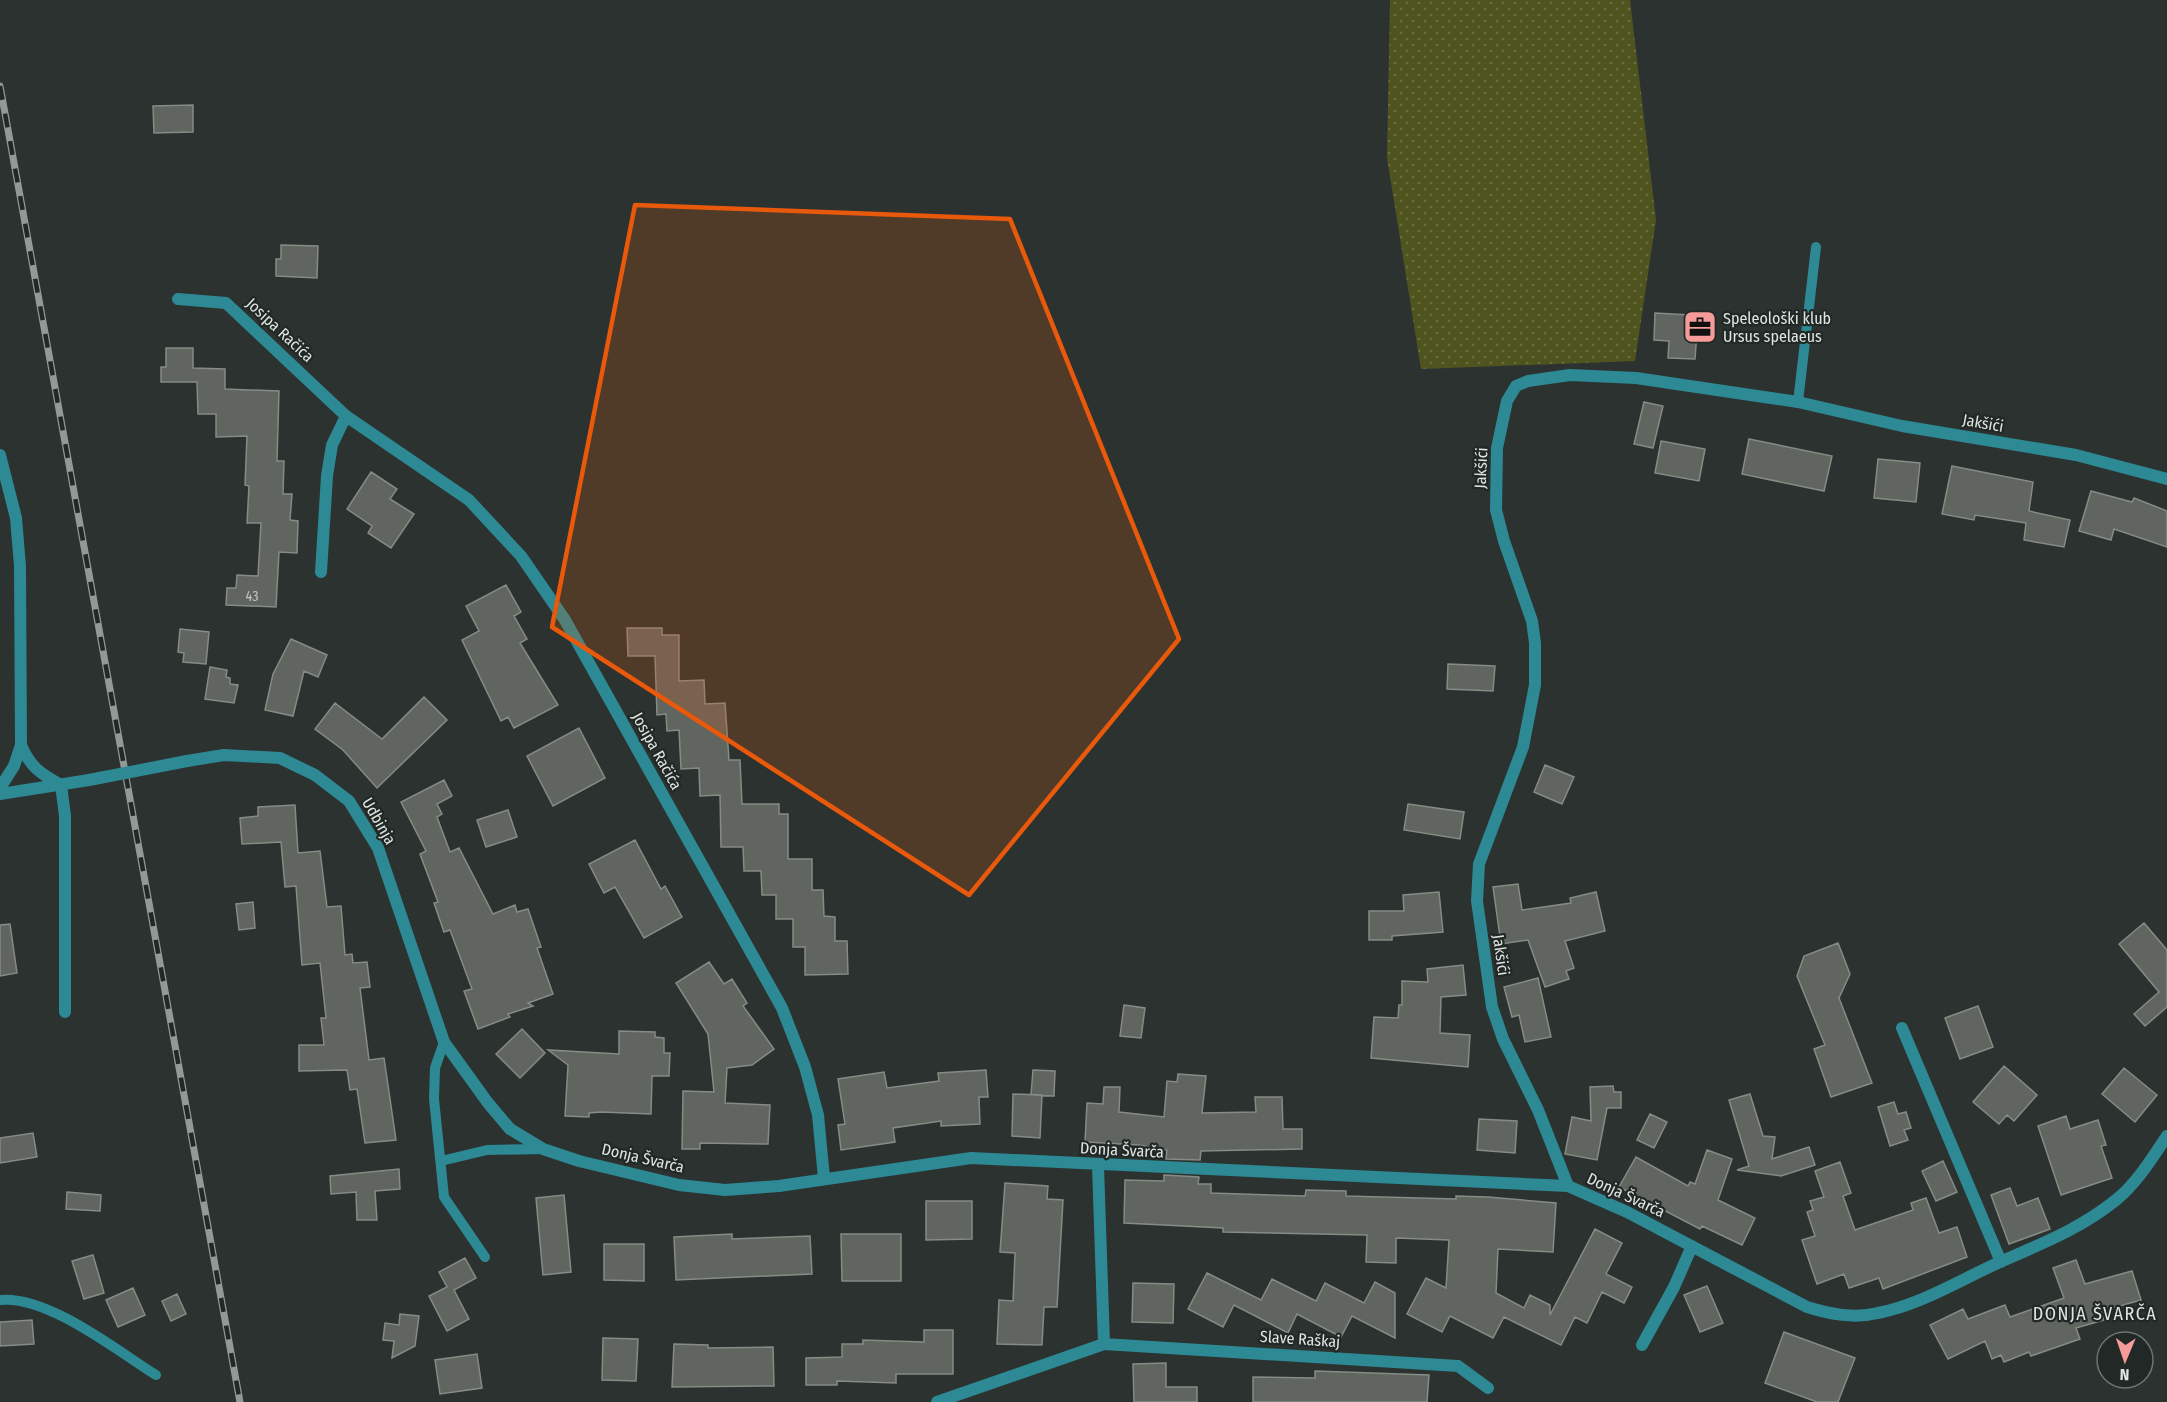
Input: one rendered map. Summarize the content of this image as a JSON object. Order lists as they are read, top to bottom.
{
  "streets": {
    "street": [
      "Josipa Račića",
      "Jakšići",
      "Udbinja",
      "Donja Švarča",
      "Slave Raškaj"
    ]
  },
  "crossings": [
    ["Josipa Račića", "Donja Švarča"],
    ["Jakšići", "Donja Švarča"],
    ["Udbinja", "Donja Švarča"]
  ],
  "districts": ["DONJA ŠVARČA"],
  "places": {
    "office": ["Speleološki klub Ursus spelaeus"]
  },
  "house_numbers": ["43"],
  "north": "bottom"
}
